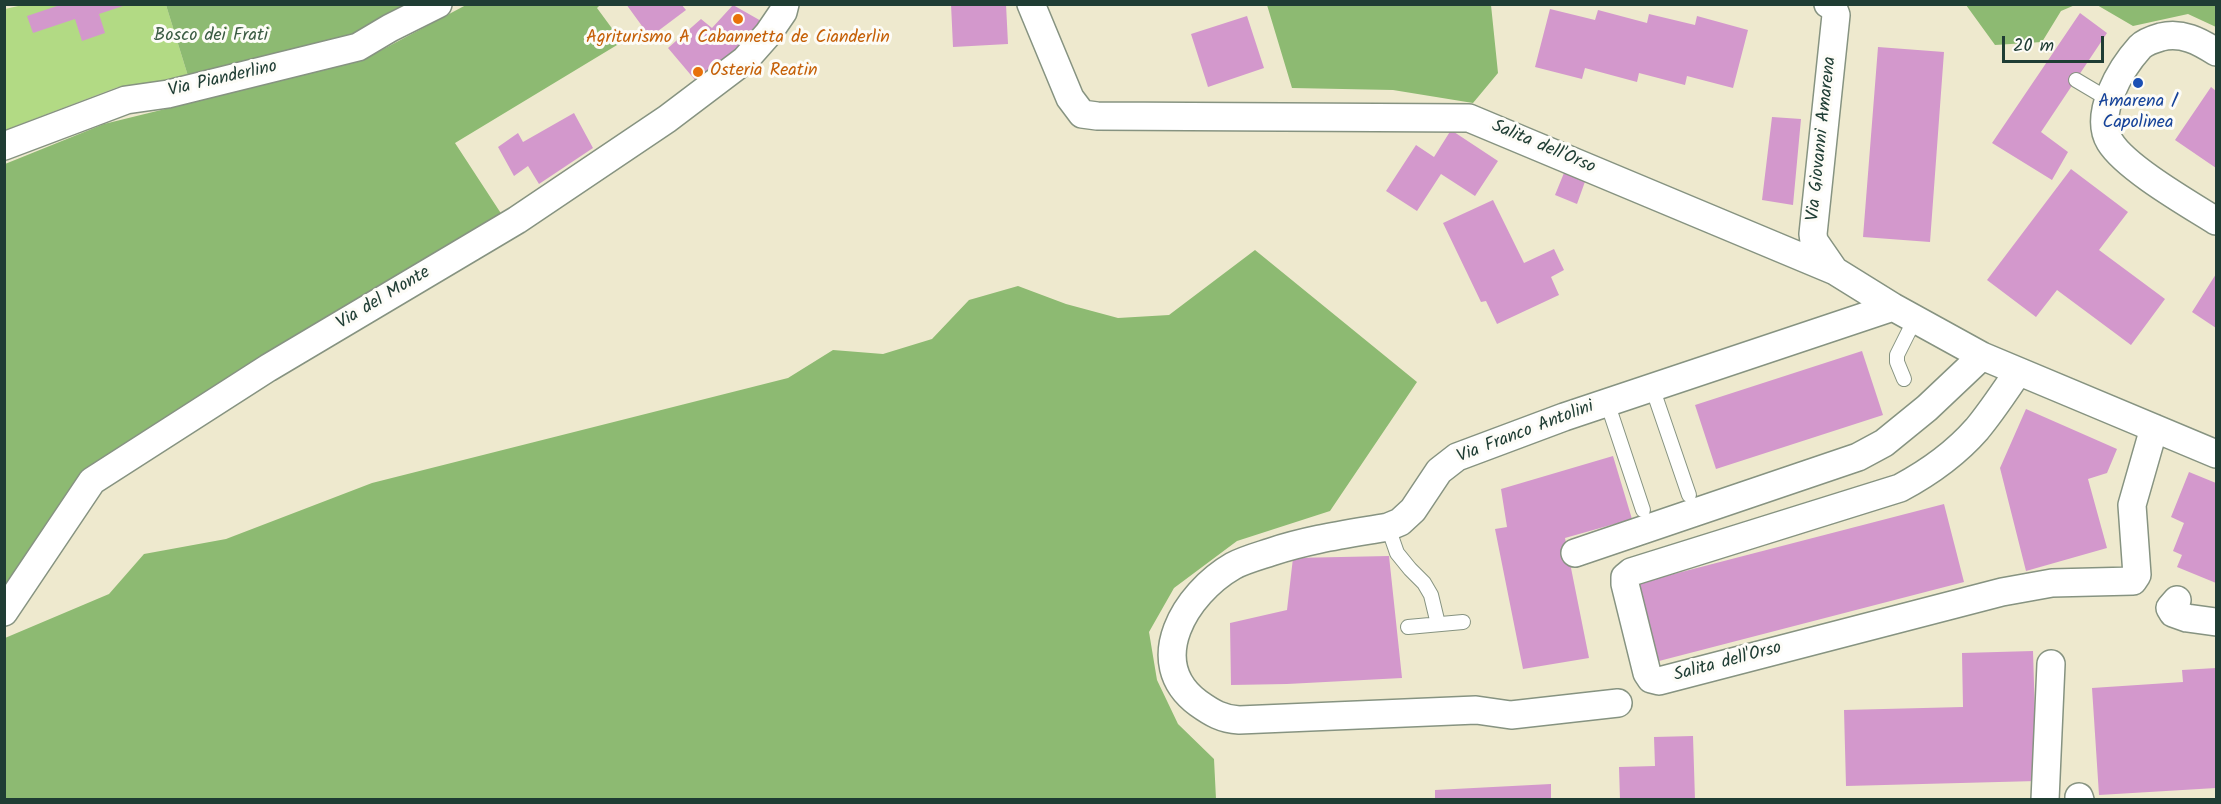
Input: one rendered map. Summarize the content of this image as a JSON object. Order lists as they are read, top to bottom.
{
  "streets": {
    "street": [
      "Via Pianderlino",
      "Via Giovanni Amarena",
      "Salita dell'Orso",
      "Via del Monte",
      "Via Franco Antolini"
    ]
  },
  "crossings": [
    ["Via Giovanni Amarena", "Salita dell'Orso"],
    ["Salita dell'Orso", "Via Franco Antolini"]
  ],
  "parks": ["Bosco dei Frati"],
  "places": ["Agriturismo A Cabannetta de Cianderlin", "Osteria Reatin", "Amarena / Capolinea"],
  "scale_bar": "20 m"
}
